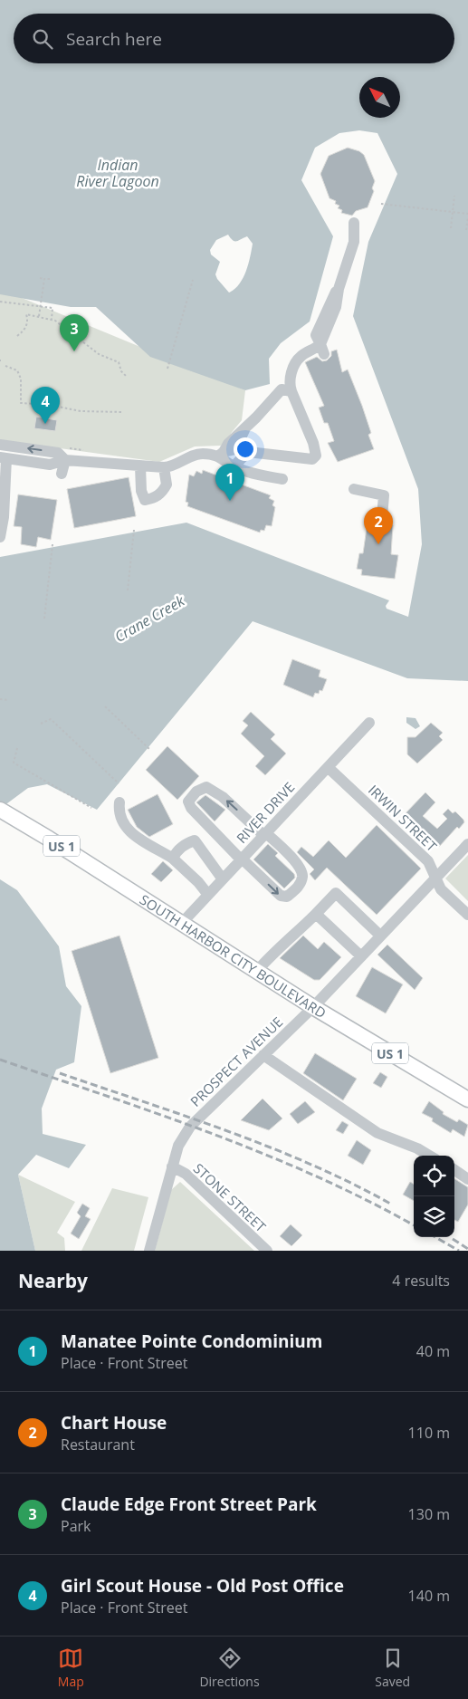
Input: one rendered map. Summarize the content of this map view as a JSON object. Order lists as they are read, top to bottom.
{
  "streets": {
    "main road": ["US 1", "SOUTH HARBOR CITY BOULEVARD"],
    "street": [
      "RIVER DRIVE",
      "IRWIN STREET",
      "PROSPECT AVENUE",
      "STONE STREET"
    ]
  },
  "crossings": [
    ["RIVER DRIVE", "IRWIN STREET"],
    ["RIVER DRIVE", "SOUTH HARBOR CITY BOULEVARD"],
    ["IRWIN STREET", "PROSPECT AVENUE"],
    ["SOUTH HARBOR CITY BOULEVARD", "PROSPECT AVENUE"],
    ["PROSPECT AVENUE", "STONE STREET"]
  ],
  "water": ["Indian River Lagoon", "Crane Creek"],
  "north": "top left",
  "page": {
    "search": "Search here",
    "pins": [
      "3",
      "4",
      "1",
      "2"
    ],
    "heading": ["Nearby", "4 results"],
    "list": [
      {
        "mark": "1",
        "name": "Manatee Pointe Condominium",
        "note": "Place · Front Street",
        "value": "40 m"
      },
      {
        "mark": "2",
        "name": "Chart House",
        "note": "Restaurant",
        "value": "110 m"
      },
      {
        "mark": "3",
        "name": "Claude Edge Front Street Park",
        "note": "Park",
        "value": "130 m"
      },
      {
        "mark": "4",
        "name": "Girl Scout House - Old Post Office",
        "note": "Place · Front Street",
        "value": "140 m"
      }
    ],
    "nav": ["Map", "Directions", "Saved"]
  }
}
